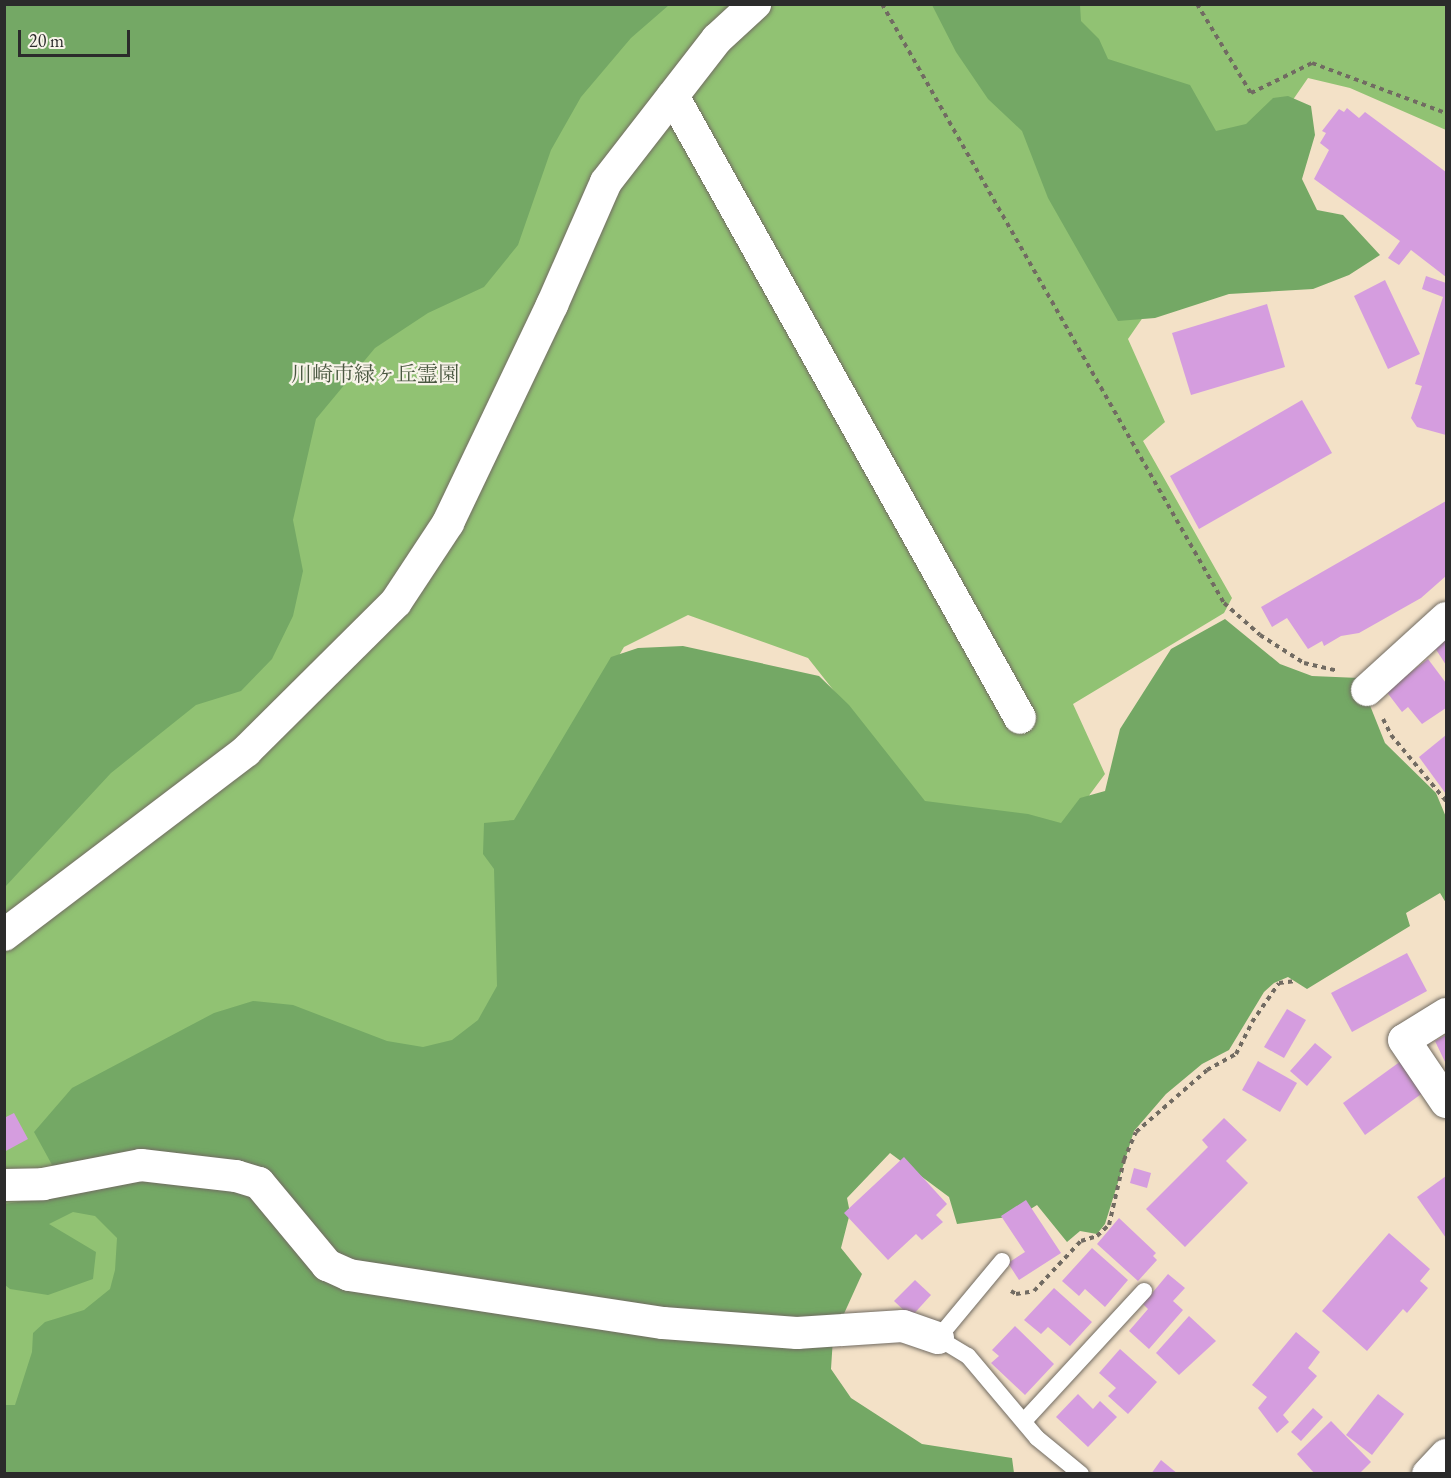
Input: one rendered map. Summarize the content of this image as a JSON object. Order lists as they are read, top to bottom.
{
  "parks": ["川崎市緑ヶ丘霊園"],
  "scale_bar": "20 m"
}
